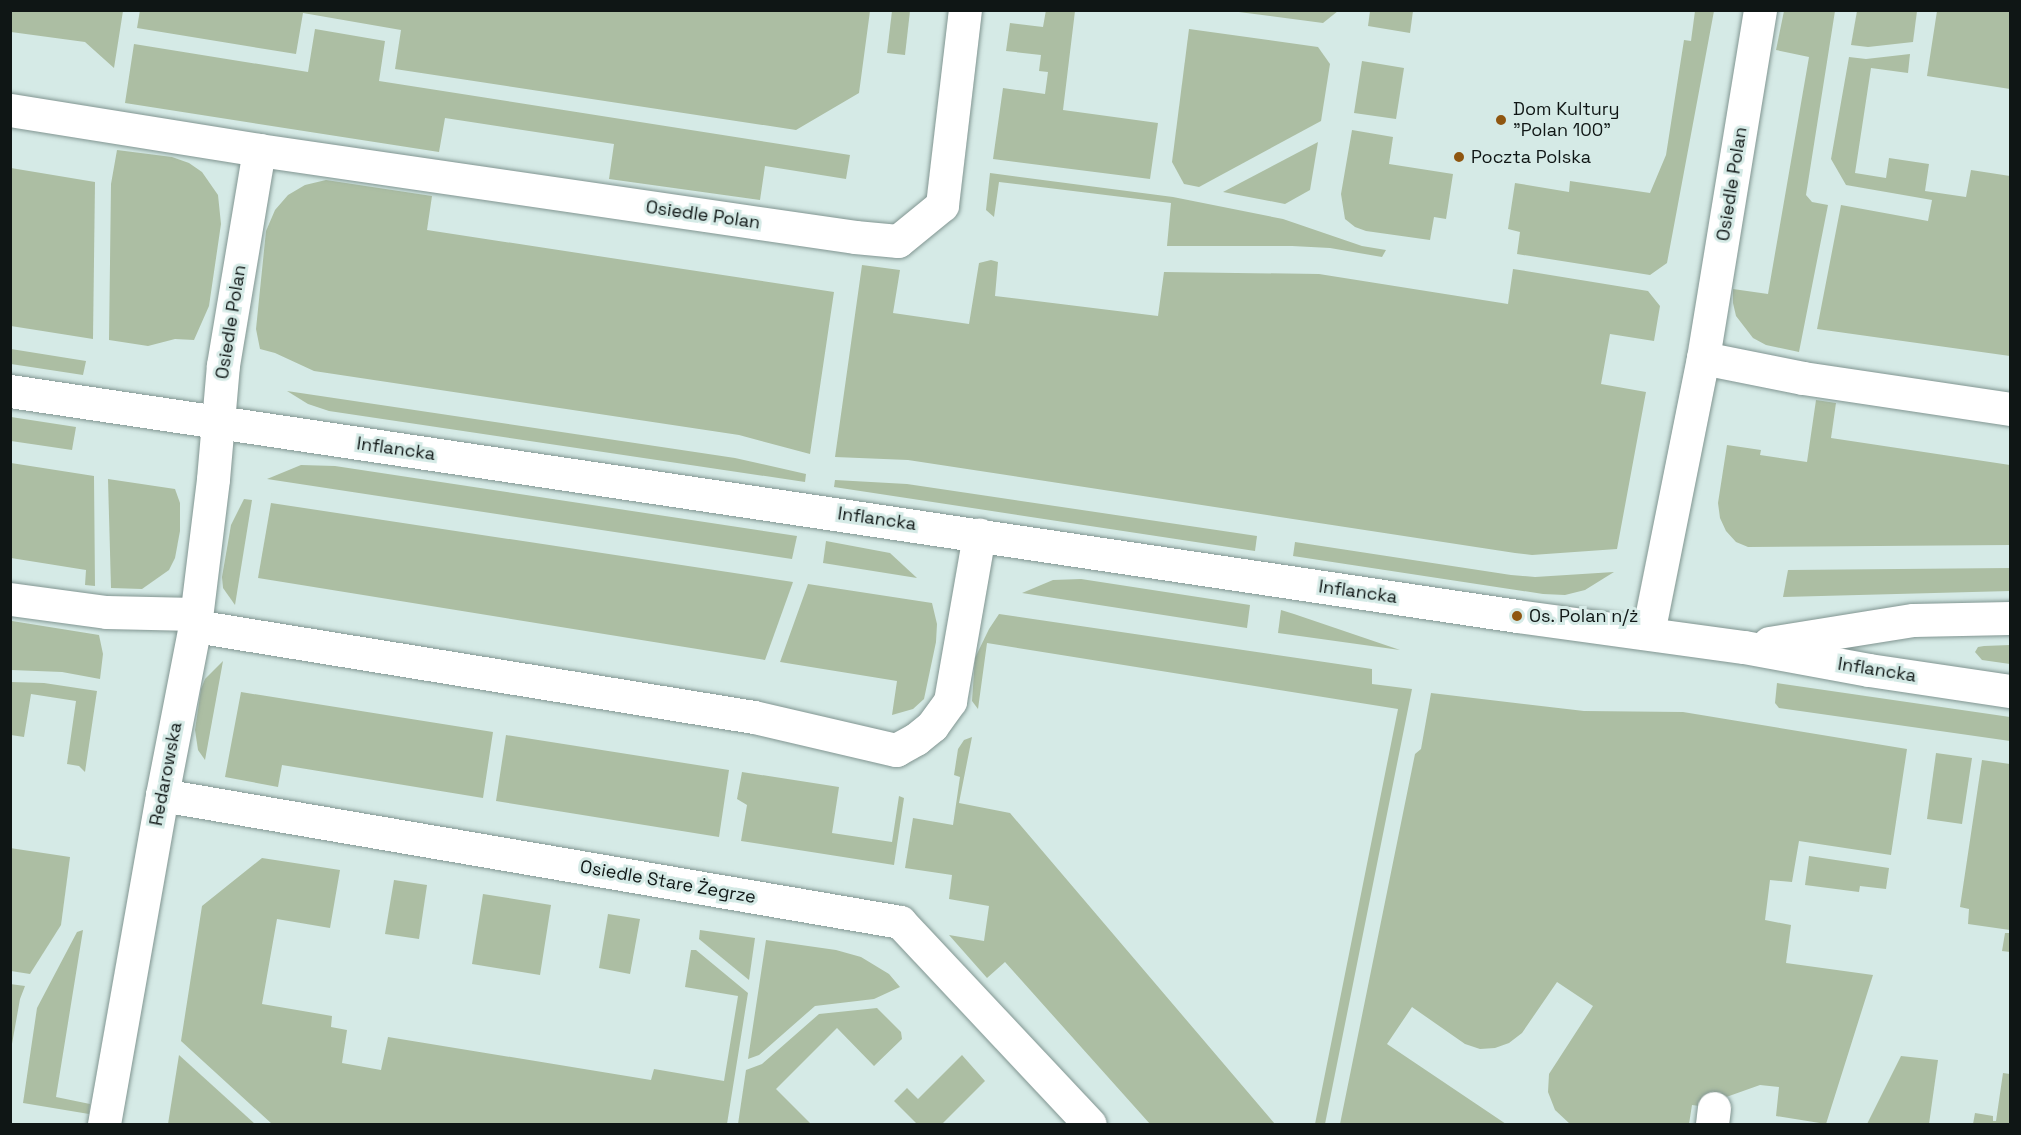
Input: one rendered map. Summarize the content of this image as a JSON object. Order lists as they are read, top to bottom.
{
  "streets": {
    "street": [
      "Osiedle Polan",
      "Inflancka",
      "Redarowska",
      "Osiedle Stare Żegrze"
    ]
  },
  "crossings": [
    ["Osiedle Polan", "Inflancka"],
    ["Osiedle Polan", "Redarowska"],
    ["Inflancka", "Redarowska"],
    ["Redarowska", "Osiedle Stare Żegrze"]
  ],
  "places": ["Dom Kultury \"Polan 100\"", "Poczta Polska", "Os. Polan n/ż"]
}
